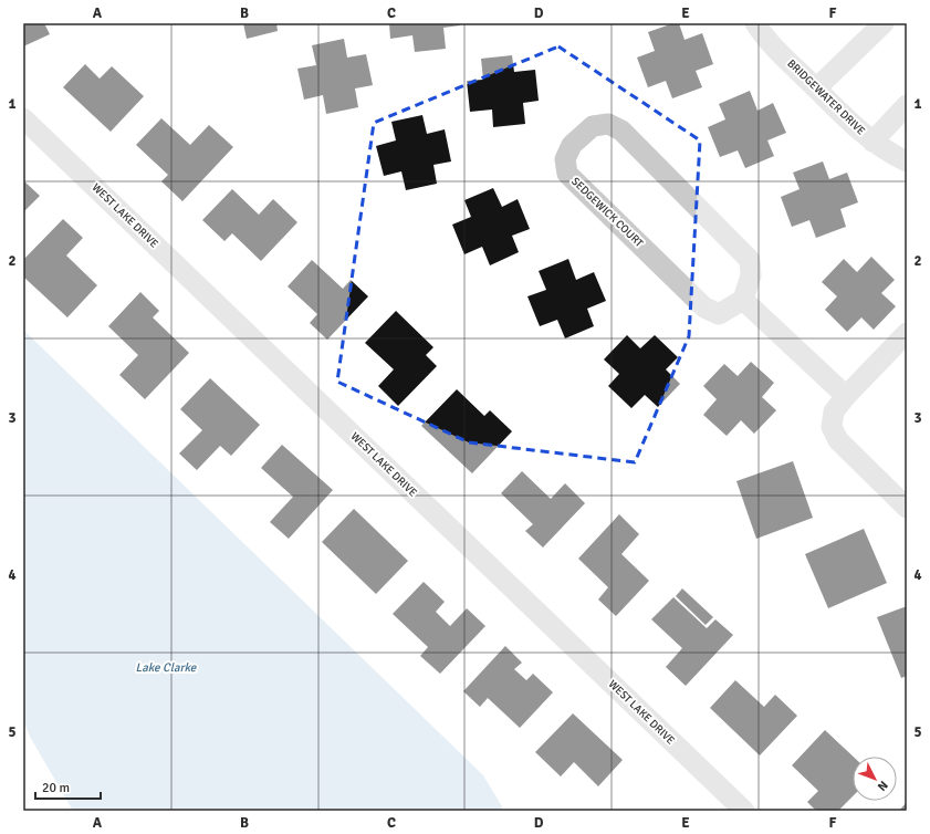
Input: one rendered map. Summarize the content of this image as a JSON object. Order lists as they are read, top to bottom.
{
  "streets": {
    "street": ["BRIDGEWATER DRIVE", "SEDGEWICK COURT", "WEST LAKE DRIVE"]
  },
  "water": ["Lake Clarke"],
  "scale_bar": "20 m",
  "north": "bottom right",
  "grid": {
    "columns": [
      "A",
      "B",
      "C",
      "D",
      "E",
      "F"
    ],
    "rows": [
      "1",
      "2",
      "3",
      "4",
      "5"
    ]
  }
}
